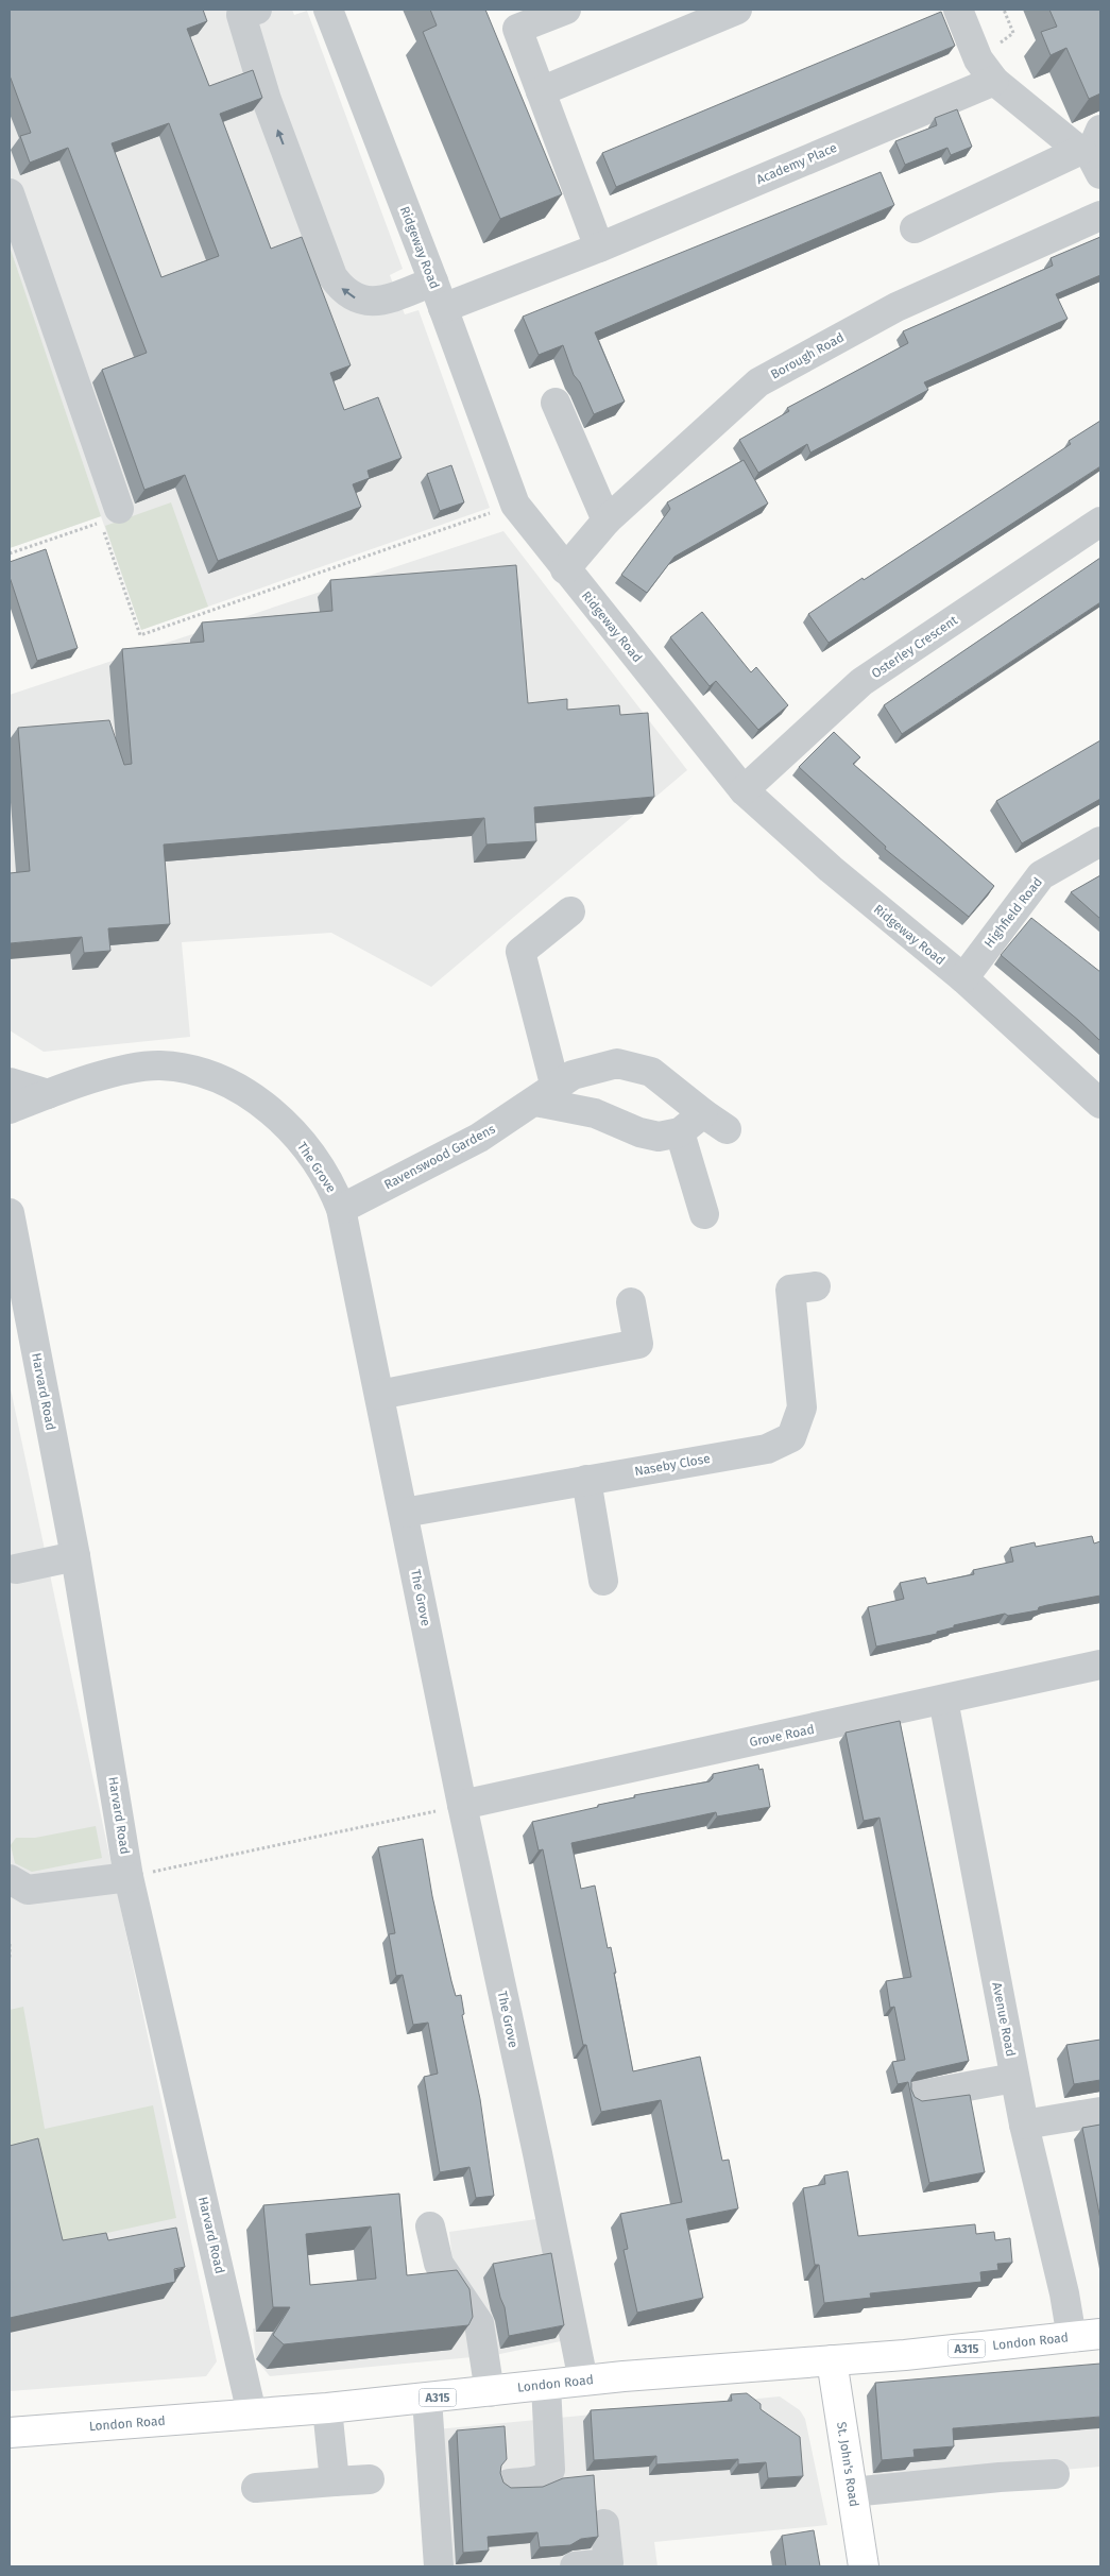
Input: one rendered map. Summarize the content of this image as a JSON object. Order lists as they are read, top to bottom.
{
  "streets": {
    "main road": ["London Road", "A315", "St. John's Road"],
    "street": [
      "Academy Place",
      "Ridgeway Road",
      "Borough Road",
      "Osterley Crescent",
      "Highfield Road",
      "Ravenswood Gardens",
      "The Grove",
      "Harvard Road",
      "Naseby Close",
      "Grove Road",
      "Avenue Road"
    ]
  },
  "crossings": [
    ["Academy Place", "Ridgeway Road"],
    ["Ridgeway Road", "Borough Road"],
    ["Ridgeway Road", "Osterley Crescent"],
    ["Ridgeway Road", "Highfield Road"],
    ["Ravenswood Gardens", "The Grove"],
    ["The Grove", "Naseby Close"],
    ["The Grove", "Grove Road"],
    ["The Grove", "London Road"],
    ["Harvard Road", "London Road"],
    ["Grove Road", "Avenue Road"],
    ["Avenue Road", "London Road"],
    ["London Road", "St. John's Road"]
  ]
}
